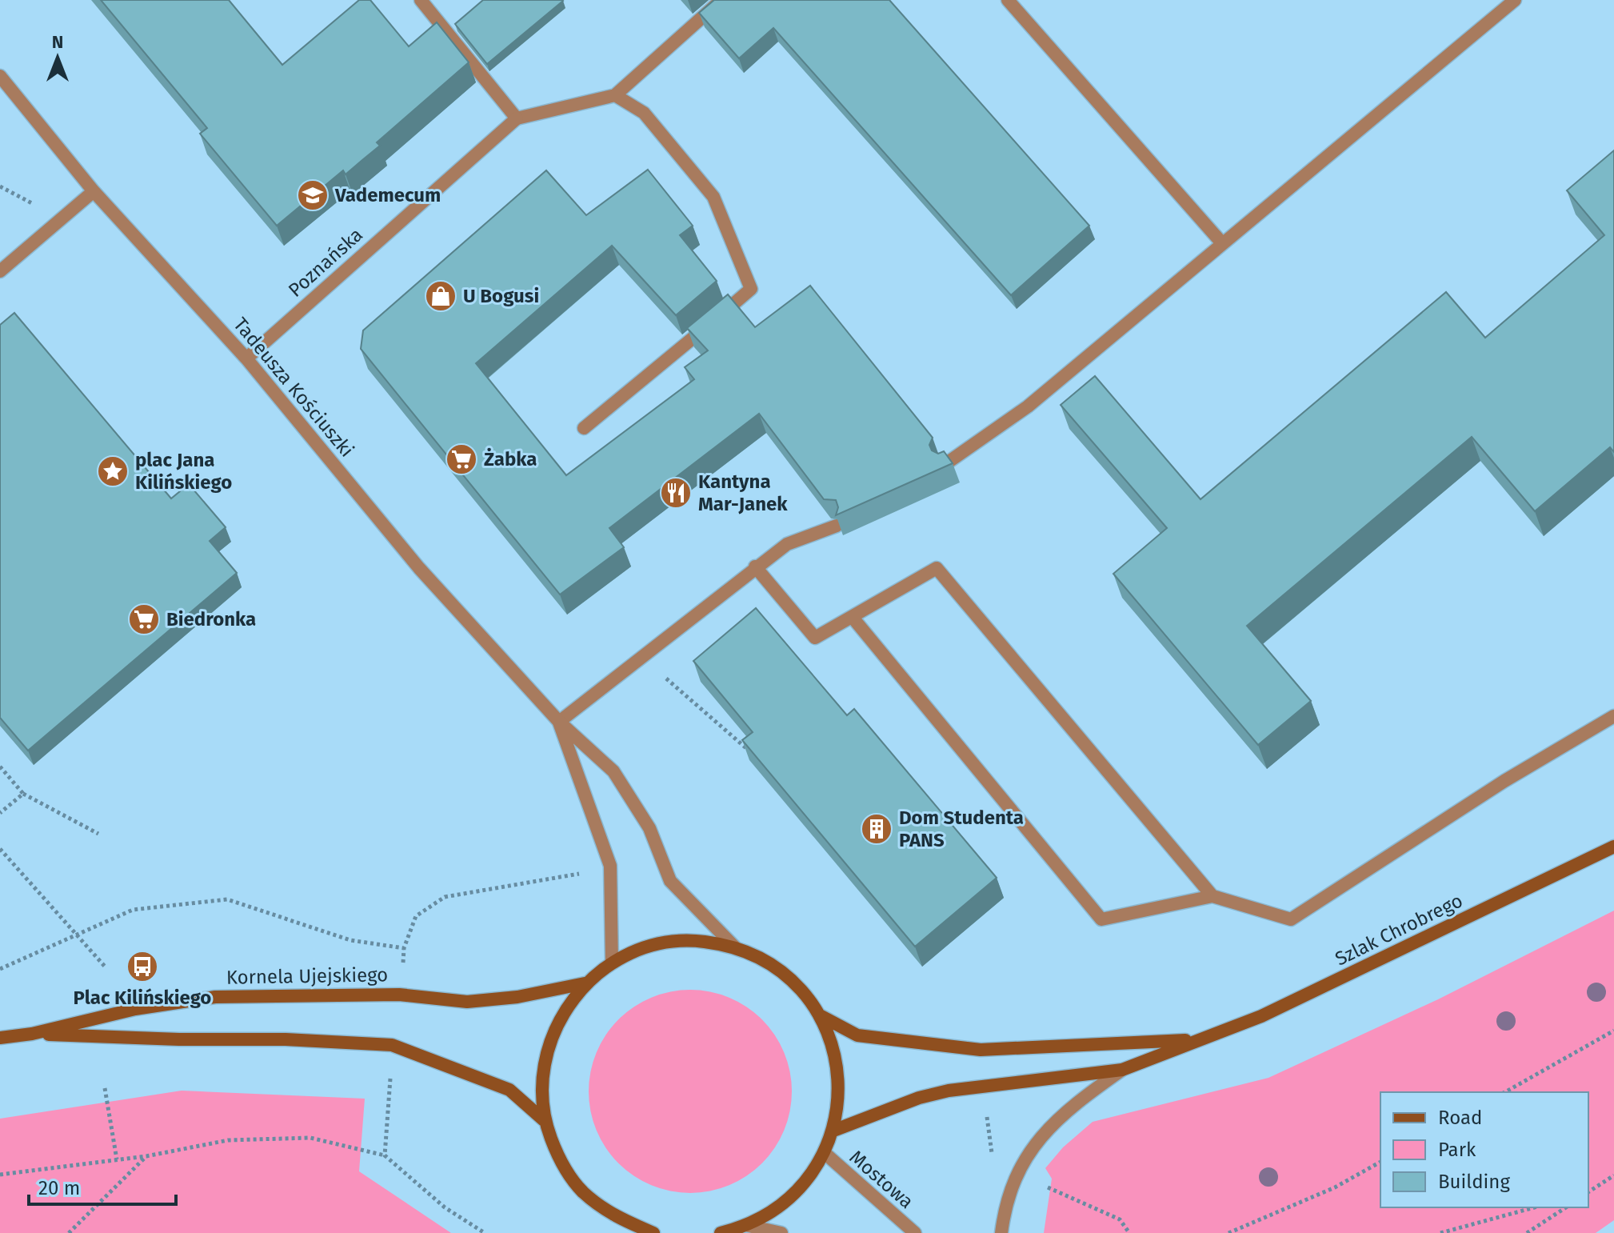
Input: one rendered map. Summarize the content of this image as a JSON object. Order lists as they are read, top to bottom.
{
  "streets": {
    "main road": ["Szlak Chrobrego", "Kornela Ujejskiego"],
    "street": ["Poznańska", "Tadeusza Kościuszki", "Mostowa"]
  },
  "crossings": [
    ["Poznańska", "Tadeusza Kościuszki"]
  ],
  "places": {
    "school or university": ["Vademecum"],
    "shop": ["U Bogusi"],
    "supermarket": ["Żabka", "Biedronka"],
    "place": ["plac Jana Kilińskiego"],
    "restaurant": ["Kantyna Mar-Janek"],
    "building": ["Dom Studenta PANS"],
    "bus stop": ["Plac Kilińskiego"]
  },
  "legend": ["Road", "Park", "Building"],
  "scale_bar": "20 m",
  "north": "top"
}
